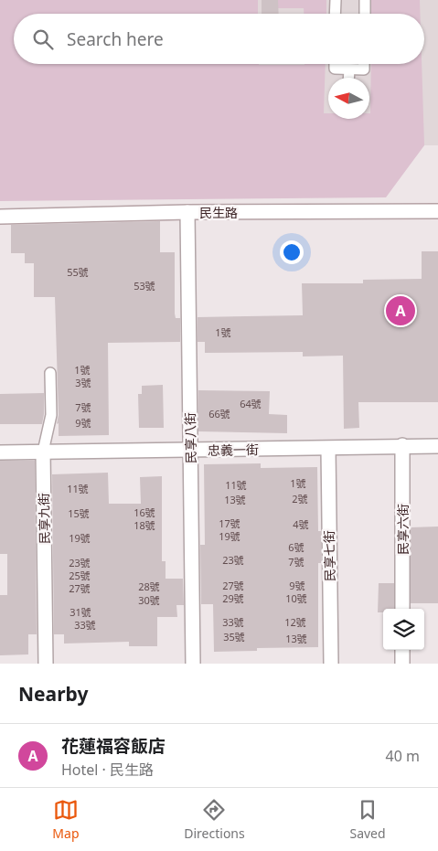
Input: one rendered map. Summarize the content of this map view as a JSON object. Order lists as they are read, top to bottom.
{
  "streets": {
    "street": [
      "民生路",
      "民享八街",
      "忠義一街",
      "民享九街",
      "民享六街",
      "民享七街"
    ]
  },
  "crossings": [
    ["民生路", "民享八街"],
    ["民享八街", "忠義一街"],
    ["忠義一街", "民享九街"],
    ["忠義一街", "民享六街"],
    ["忠義一街", "民享七街"]
  ],
  "house_numbers": [
    "55號",
    "53號",
    "1號",
    "1號",
    "3號",
    "64號",
    "7號",
    "66號",
    "9號",
    "1號",
    "11號",
    "11號",
    "2號",
    "13號",
    "16號",
    "15號",
    "17號",
    "4號",
    "18號",
    "19號",
    "19號",
    "6號",
    "23號",
    "7號",
    "23號",
    "25號",
    "27號",
    "9號",
    "28號",
    "27號",
    "29號",
    "10號",
    "30號",
    "31號",
    "33號",
    "12號",
    "33號",
    "35號",
    "13號"
  ],
  "north": "left",
  "page": {
    "search": "Search here",
    "pins": "A",
    "heading": "Nearby",
    "list": [
      {
        "mark": "A",
        "name": "花蓮福容飯店",
        "note": "Hotel · 民生路",
        "value": "40 m"
      }
    ],
    "nav": ["Map", "Directions", "Saved"]
  }
}
